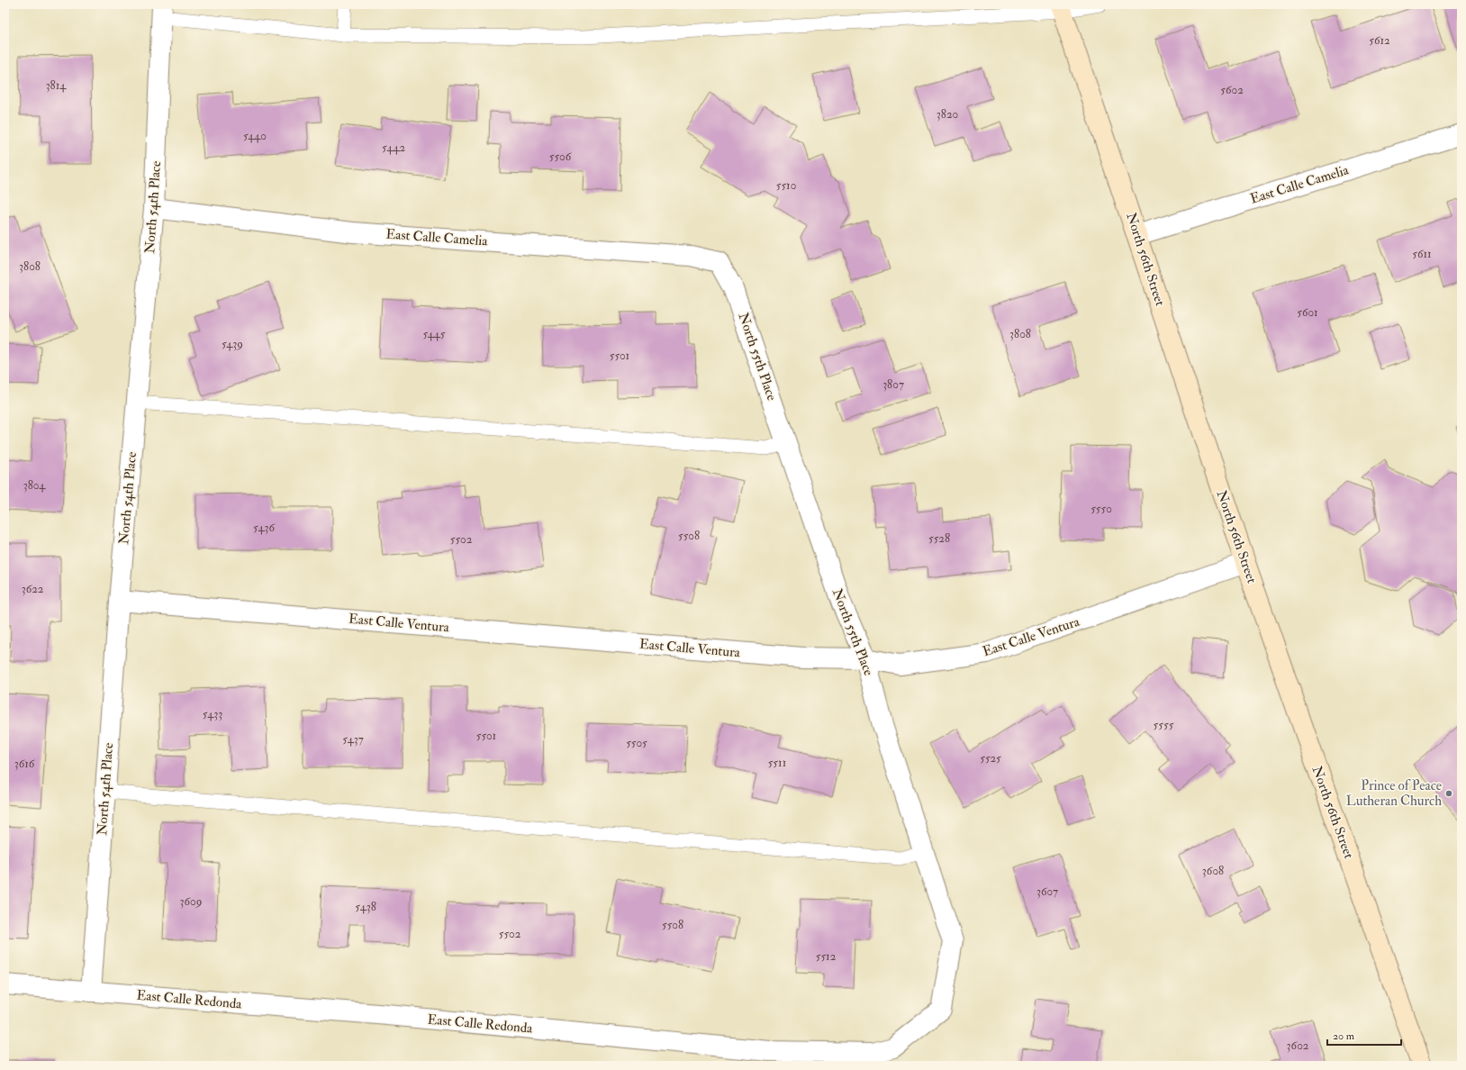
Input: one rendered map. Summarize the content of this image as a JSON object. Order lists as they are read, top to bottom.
{
  "streets": {
    "main road": ["North 56th Street"],
    "street": [
      "East Calle Camelia",
      "North 54th Place",
      "North 55th Place",
      "East Calle Ventura",
      "East Calle Redonda"
    ]
  },
  "crossings": [
    ["East Calle Camelia", "North 54th Place"],
    ["East Calle Camelia", "North 56th Street"],
    ["East Calle Camelia", "North 55th Place"],
    ["North 54th Place", "East Calle Ventura"],
    ["North 54th Place", "East Calle Redonda"],
    ["North 56th Street", "East Calle Ventura"],
    ["North 55th Place", "East Calle Ventura"],
    ["North 55th Place", "East Calle Redonda"]
  ],
  "places": ["Prince of Peace Lutheran Church"],
  "house_numbers": [
    "5612",
    "3814",
    "5602",
    "3820",
    "5440",
    "5442",
    "5506",
    "5510",
    "5611",
    "3808",
    "5601",
    "5445",
    "3808",
    "5439",
    "5501",
    "3807",
    "3804",
    "5550",
    "5436",
    "5508",
    "5528",
    "5502",
    "3622",
    "5433",
    "5555",
    "5501",
    "5437",
    "5505",
    "5525",
    "5511",
    "3616",
    "3608",
    "3607",
    "3609",
    "5438",
    "5508",
    "5502",
    "5512",
    "3602"
  ],
  "scale_bar": "20 m"
}
